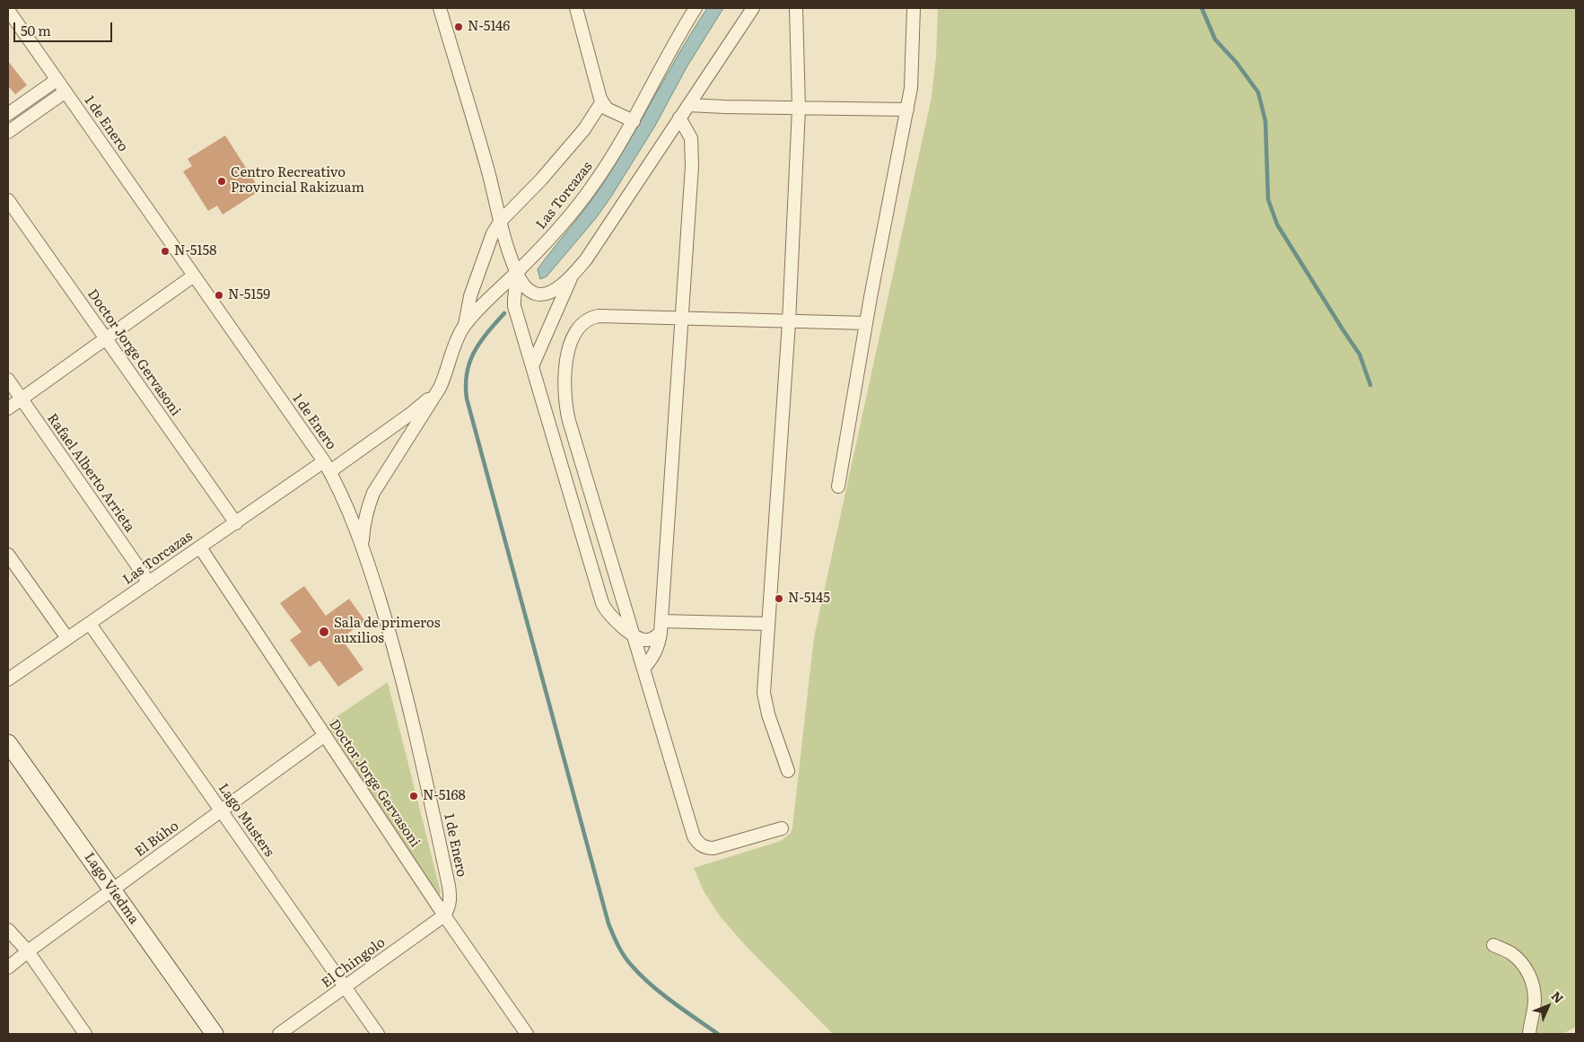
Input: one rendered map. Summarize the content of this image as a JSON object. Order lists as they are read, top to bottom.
{
  "streets": {
    "main road": ["Lago Viedma"],
    "street": [
      "1 de Enero",
      "Las Torcazas",
      "Doctor Jorge Gervasoni",
      "Rafael Alberto Arrieta",
      "Lago Musters",
      "El Búho",
      "El Chingolo"
    ]
  },
  "crossings": [
    ["1 de Enero", "Las Torcazas"],
    ["1 de Enero", "Doctor Jorge Gervasoni"],
    ["1 de Enero", "El Chingolo"],
    ["Las Torcazas", "Doctor Jorge Gervasoni"],
    ["Las Torcazas", "Rafael Alberto Arrieta"],
    ["Las Torcazas", "Lago Musters"],
    ["Doctor Jorge Gervasoni", "El Búho"],
    ["Doctor Jorge Gervasoni", "El Chingolo"],
    ["Lago Musters", "El Búho"],
    ["Lago Musters", "El Chingolo"],
    ["El Búho", "Lago Viedma"]
  ],
  "places": [
    "N-5146",
    "Centro Recreativo Provincial Rakizuam",
    "N-5158",
    "N-5159",
    "N-5145",
    "Sala de primeros auxilios",
    "N-5168"
  ],
  "scale_bar": "50 m",
  "north": "top right"
}
